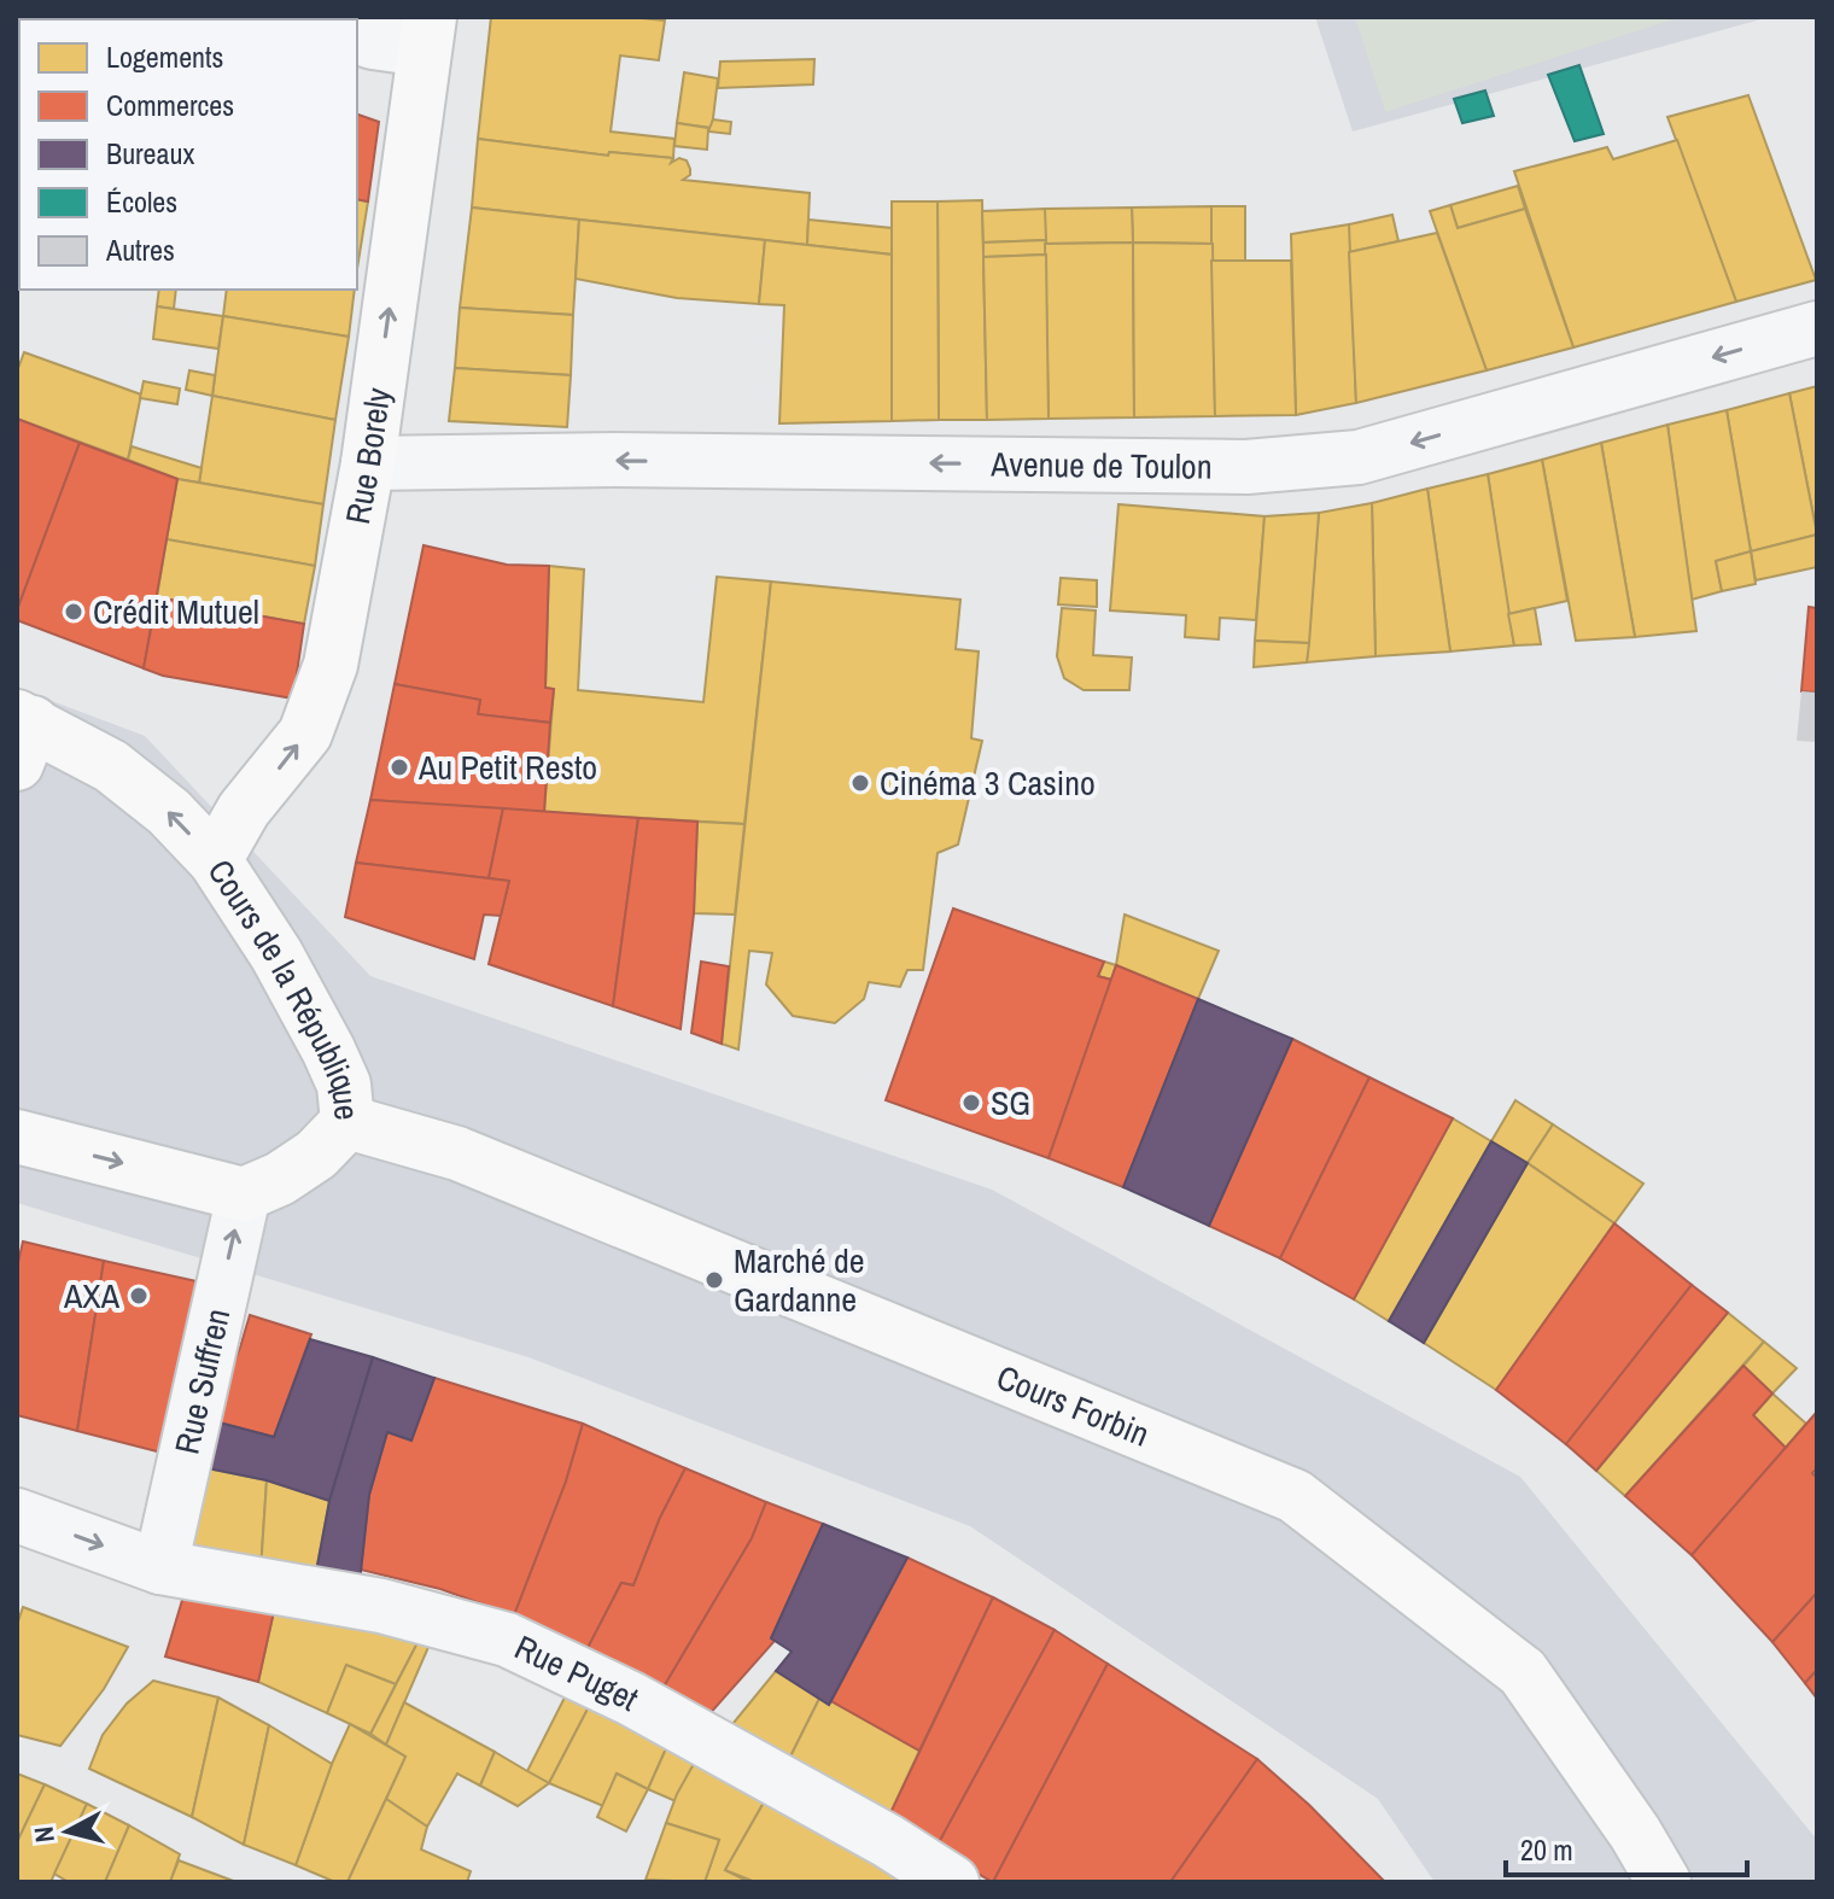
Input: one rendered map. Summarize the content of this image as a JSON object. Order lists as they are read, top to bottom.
{
  "streets": {
    "main road": ["Rue Borely", "Cours de la République", "Cours Forbin"],
    "street": ["Avenue de Toulon", "Rue Suffren", "Rue Puget"]
  },
  "crossings": [
    ["Rue Borely", "Avenue de Toulon"],
    ["Rue Borely", "Cours de la République"],
    ["Cours de la République", "Rue Suffren"],
    ["Cours de la République", "Cours Forbin"],
    ["Rue Suffren", "Rue Puget"]
  ],
  "one_way": ["Rue Borely", "Avenue de Toulon", "Rue Suffren"],
  "places": [
    "Crédit Mutuel",
    "Au Petit Resto",
    "Cinéma 3 Casino",
    "SG",
    "Marché de Gardanne",
    "AXA"
  ],
  "legend": [
    "Logements",
    "Commerces",
    "Bureaux",
    "Écoles",
    "Autres"
  ],
  "scale_bar": "20 m",
  "north": "left"
}
